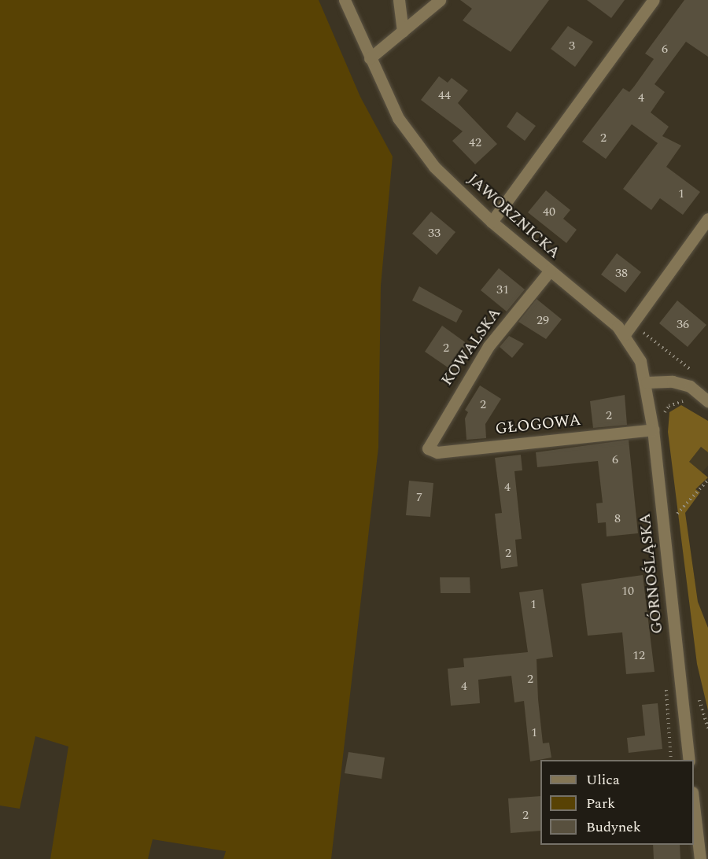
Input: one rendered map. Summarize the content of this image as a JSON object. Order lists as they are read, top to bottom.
{
  "streets": {
    "street": [
      "JAWORZNICKA",
      "KOWALSKA",
      "GŁOGOWA",
      "GÓRNOŚLĄSKA"
    ]
  },
  "crossings": [
    ["JAWORZNICKA", "KOWALSKA"],
    ["JAWORZNICKA", "GÓRNOŚLĄSKA"],
    ["KOWALSKA", "GŁOGOWA"],
    ["GŁOGOWA", "GÓRNOŚLĄSKA"]
  ],
  "house_numbers": [
    "3",
    "6",
    "44",
    "4",
    "2",
    "42",
    "1",
    "40",
    "33",
    "38",
    "31",
    "29",
    "36",
    "2",
    "2",
    "2",
    "6",
    "4",
    "7",
    "8",
    "2",
    "10",
    "1",
    "12",
    "2",
    "4",
    "1",
    "2"
  ],
  "legend": ["Ulica", "Park", "Budynek"]
}
